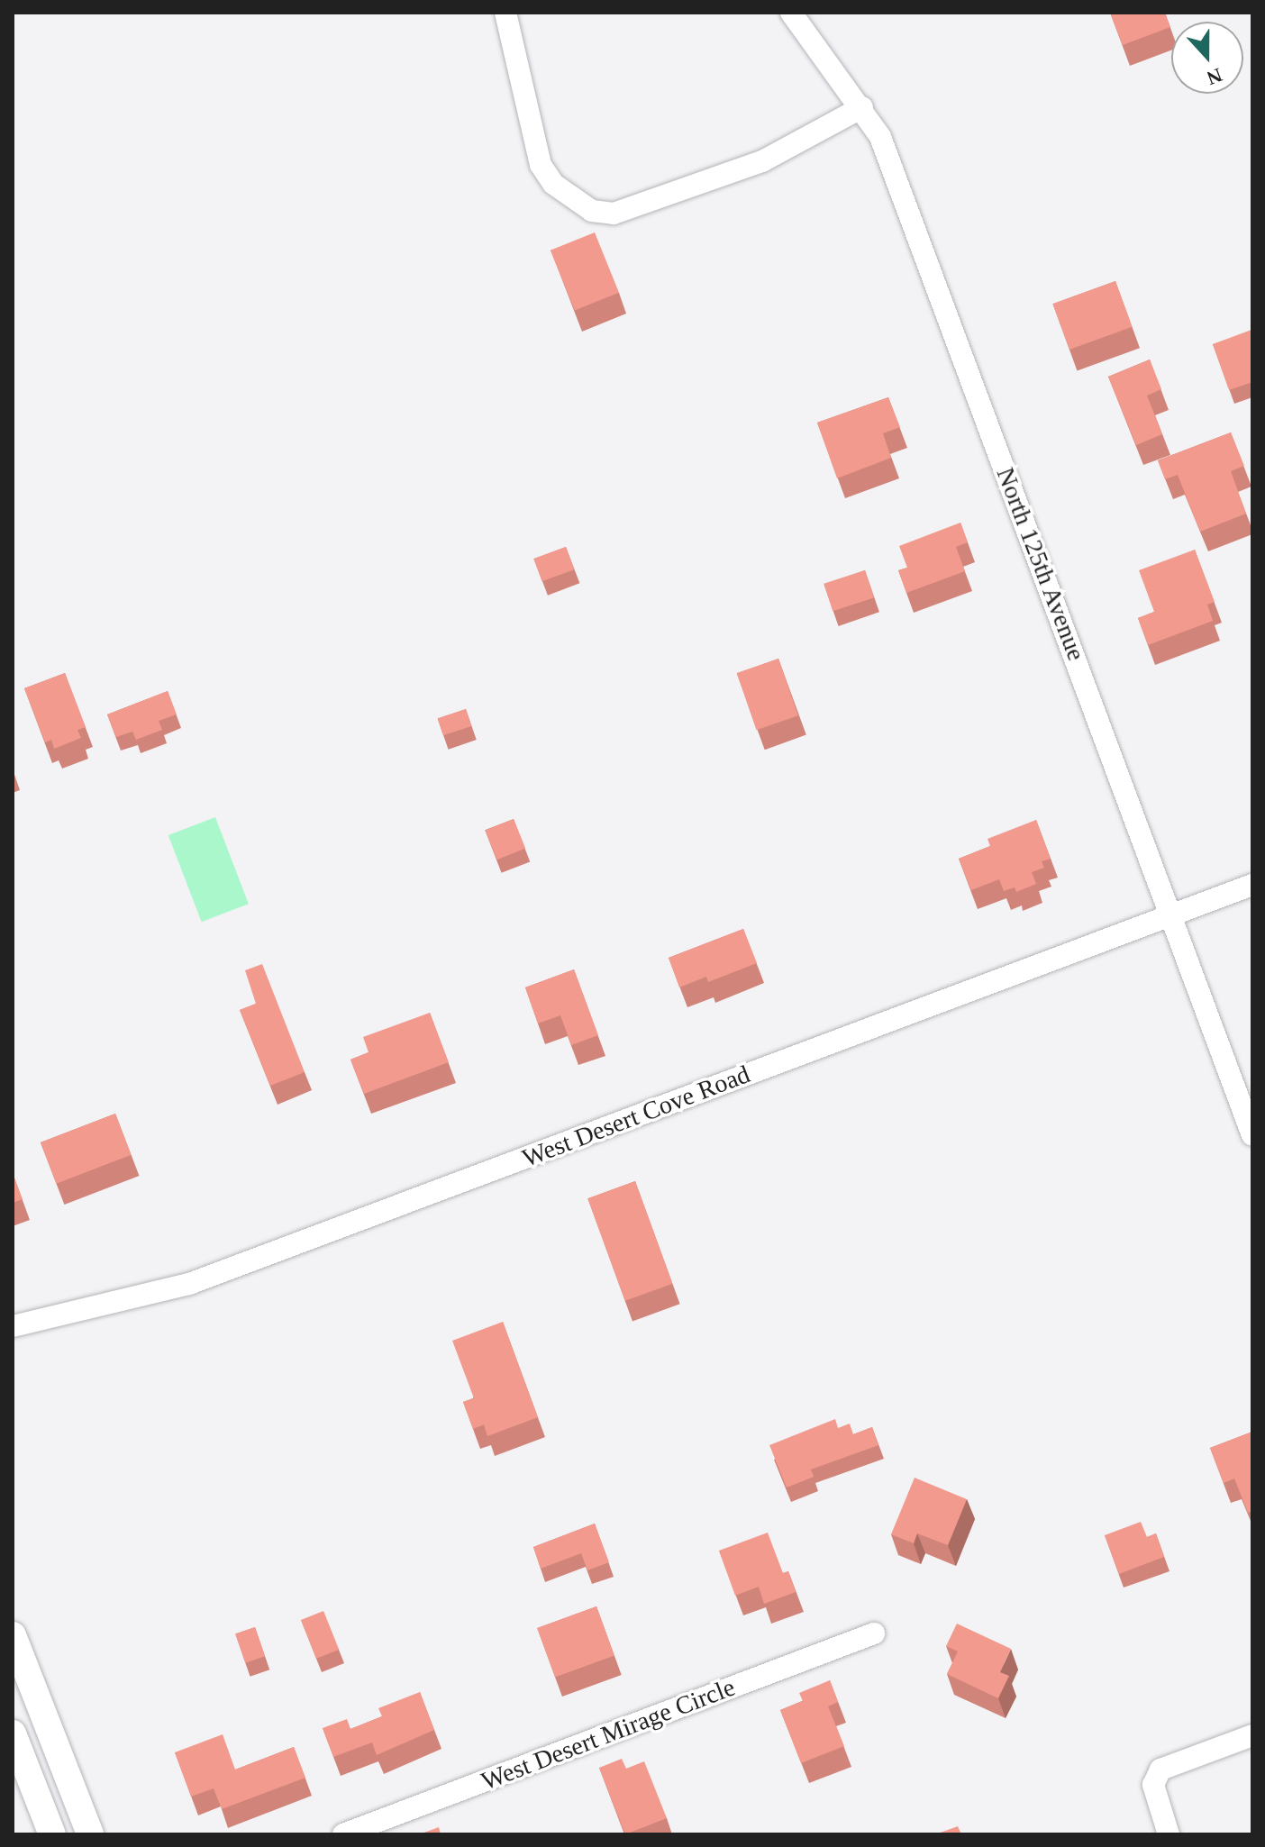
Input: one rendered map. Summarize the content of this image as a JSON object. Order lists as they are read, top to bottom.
{
  "streets": {
    "street": ["North 125th Avenue", "West Desert Cove Road", "West Desert Mirage Circle"]
  },
  "crossings": [
    ["North 125th Avenue", "West Desert Cove Road"]
  ],
  "north": "bottom"
}
